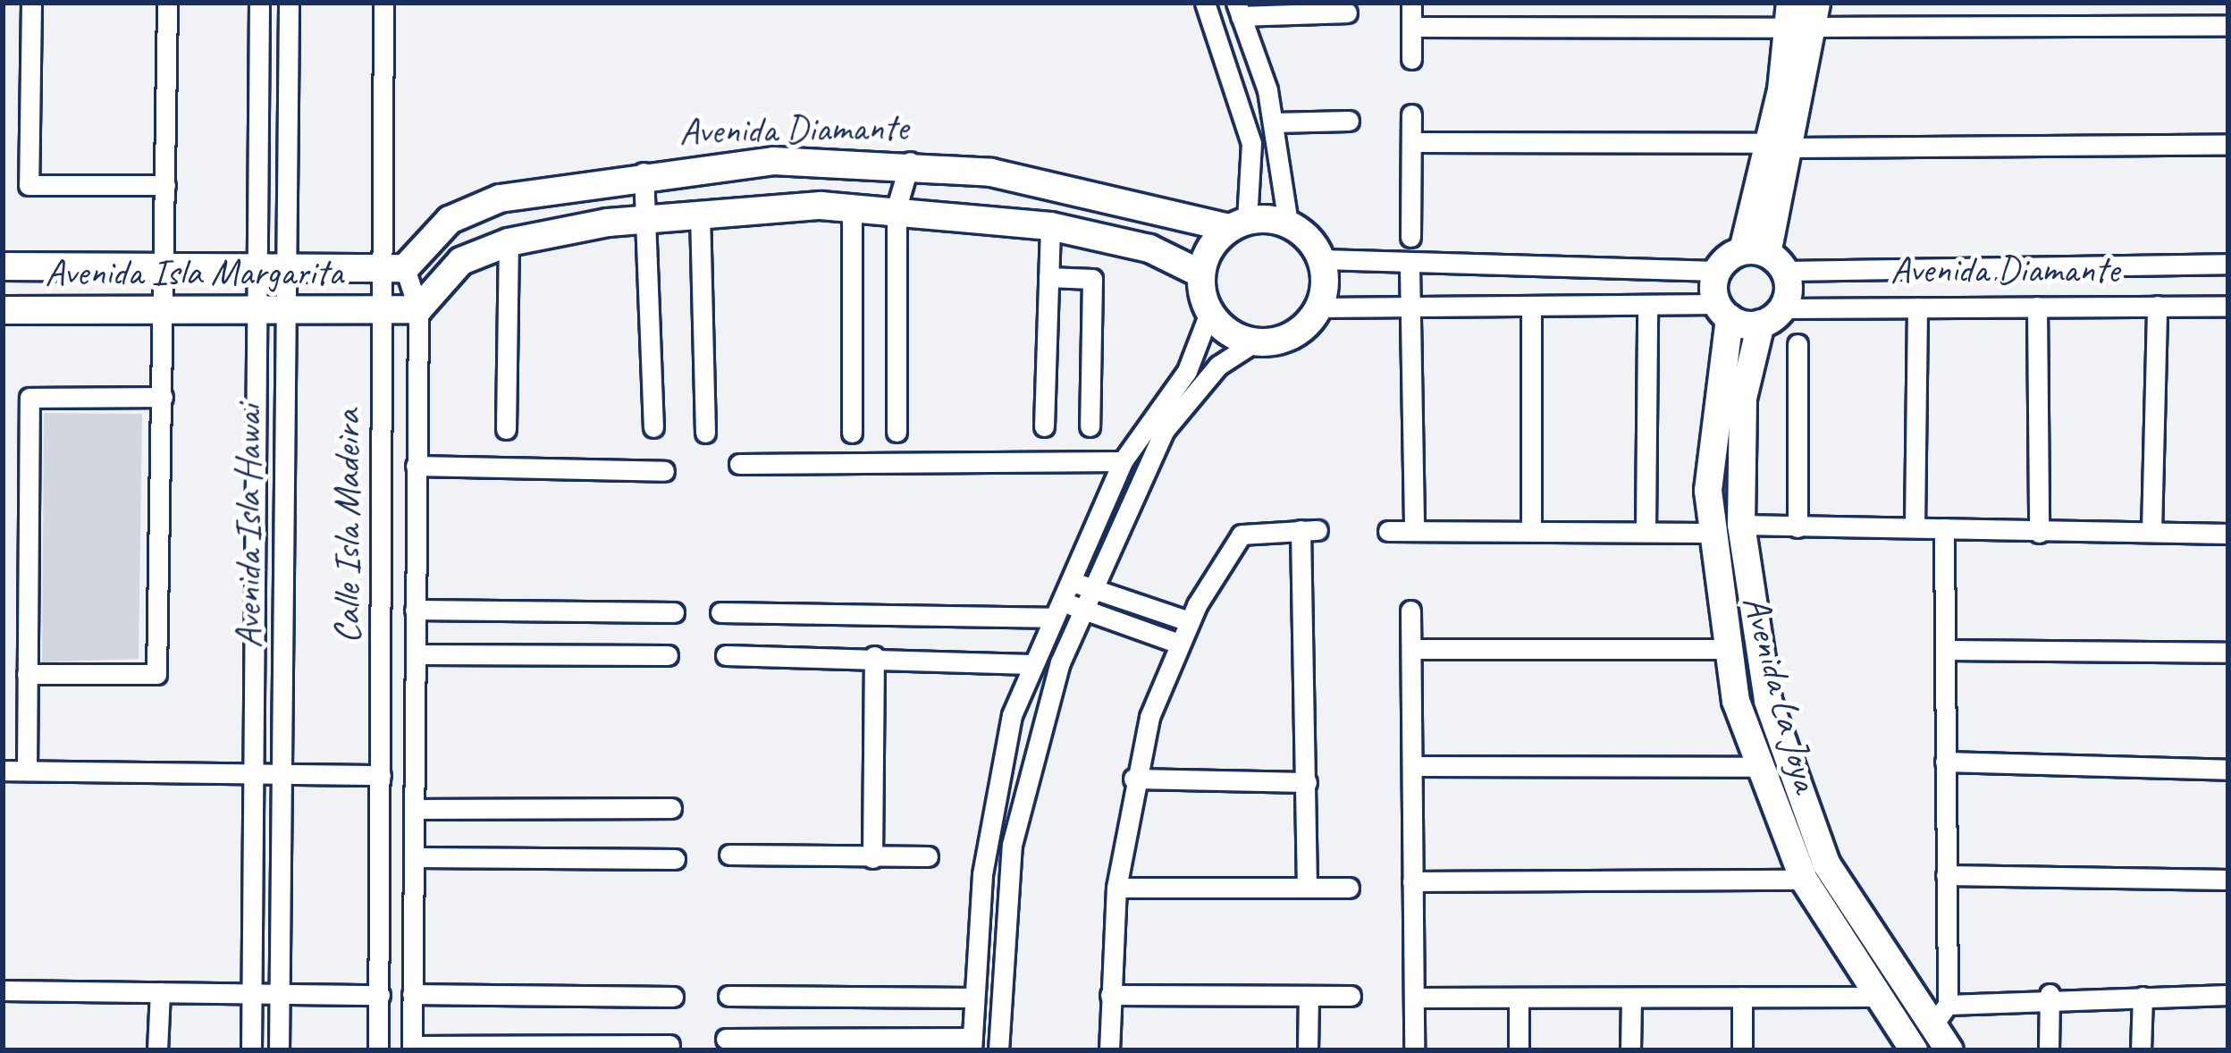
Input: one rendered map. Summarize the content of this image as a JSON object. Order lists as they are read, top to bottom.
{
  "streets": {
    "street": [
      "Avenida Diamante",
      "Avenida Isla Margarita",
      "Avenida Isla Hawai",
      "Calle Isla Madeira",
      "Avenida La Joya"
    ]
  },
  "crossings": [
    ["Avenida Diamante", "Avenida Isla Margarita"],
    ["Avenida Diamante", "Calle Isla Madeira"],
    ["Avenida Diamante", "Avenida La Joya"],
    ["Avenida Isla Margarita", "Avenida Isla Hawai"],
    ["Avenida Isla Margarita", "Calle Isla Madeira"]
  ]
}
